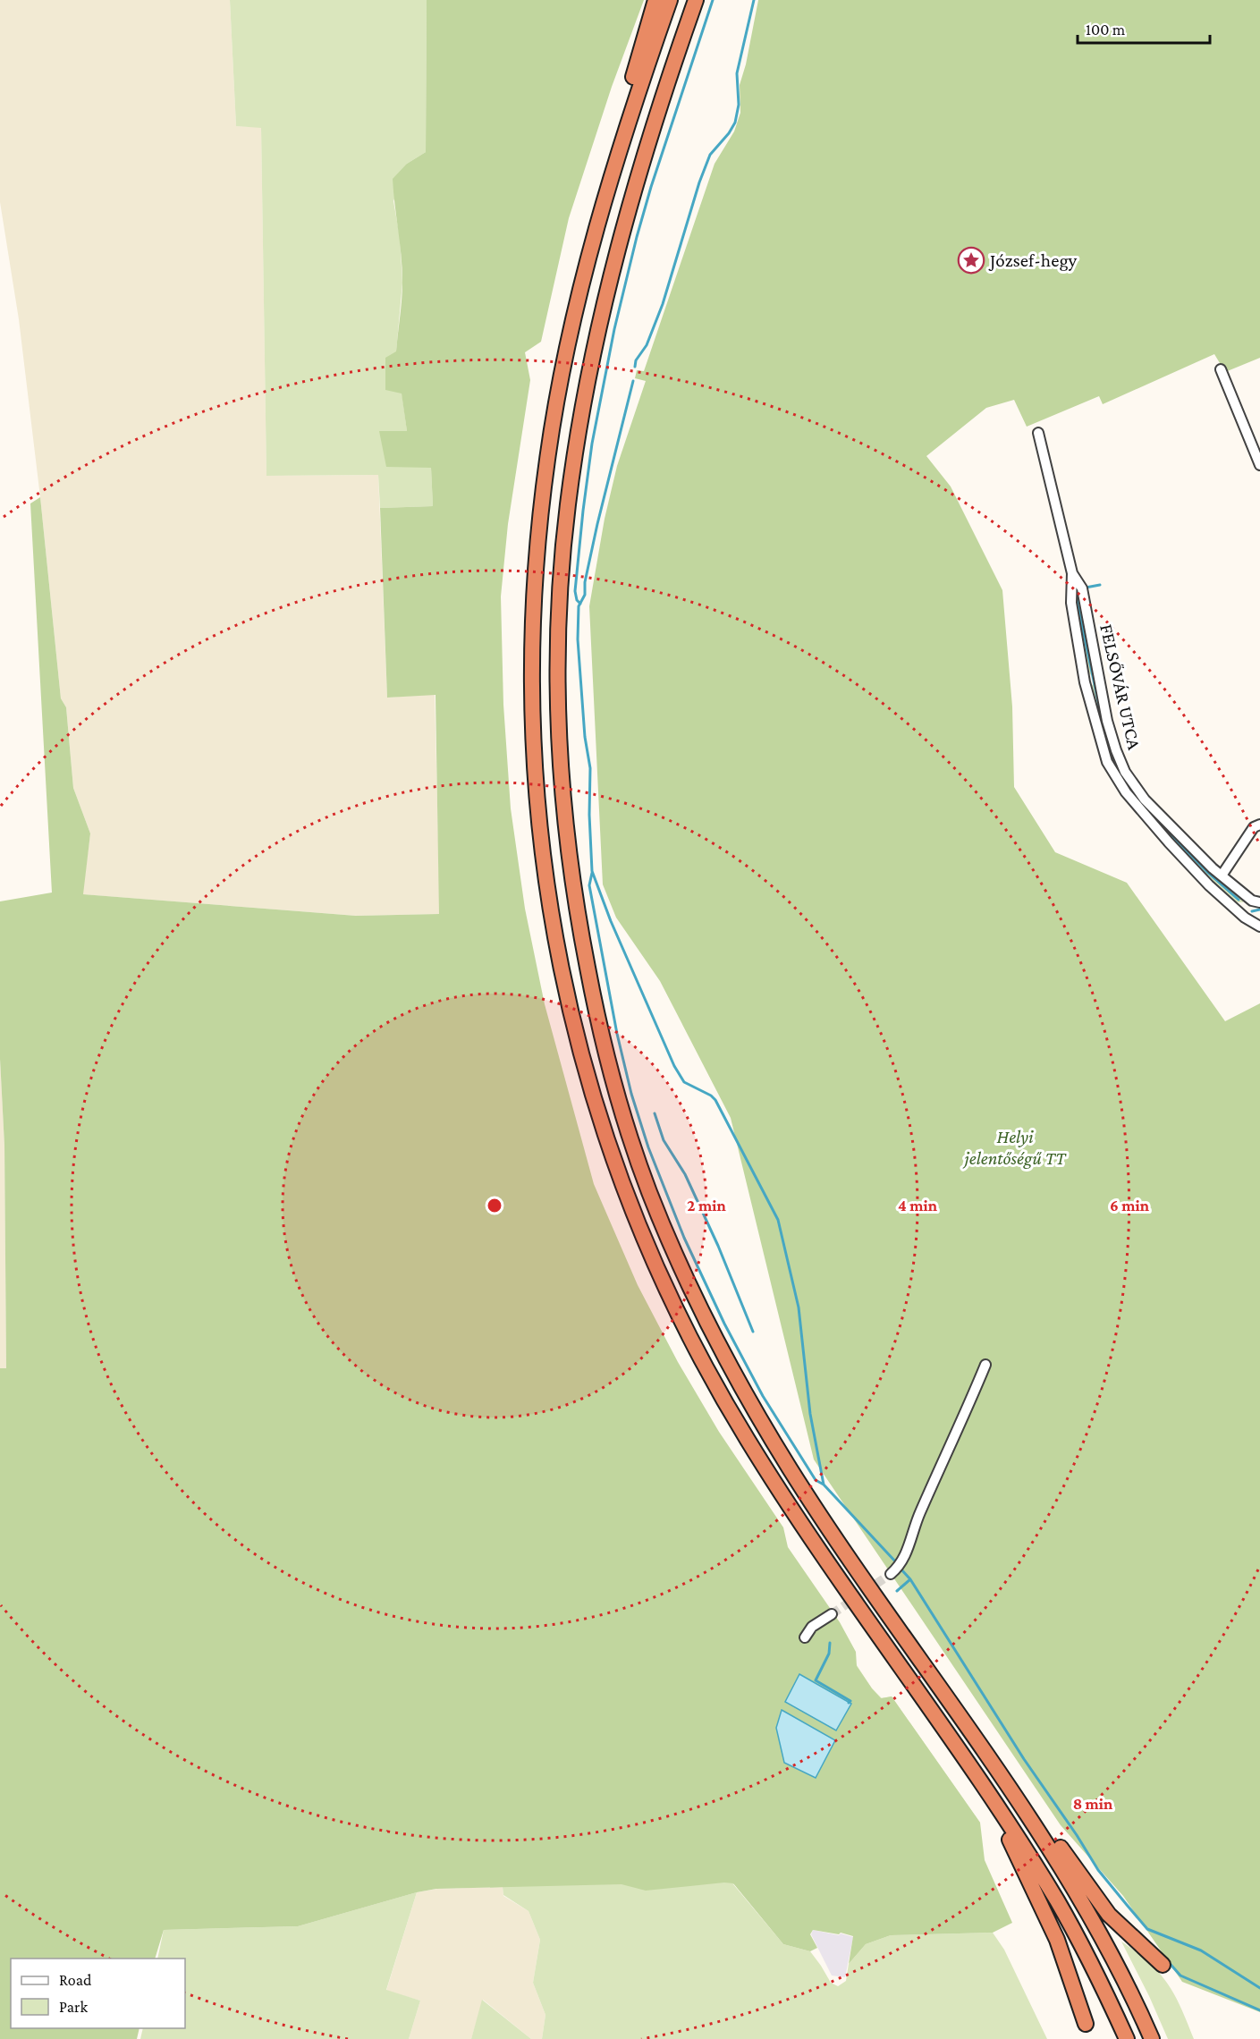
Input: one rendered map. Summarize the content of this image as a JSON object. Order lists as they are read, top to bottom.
{
  "streets": {
    "street": ["FELSŐVÁR UTCA"]
  },
  "parks": ["Helyi jelentőségű TT"],
  "places": {
    "place": ["József-hegy"]
  },
  "legend": ["Road", "Park"],
  "scale_bar": "100 m",
  "rings": [
    "2 min",
    "4 min",
    "6 min",
    "8 min"
  ]
}
